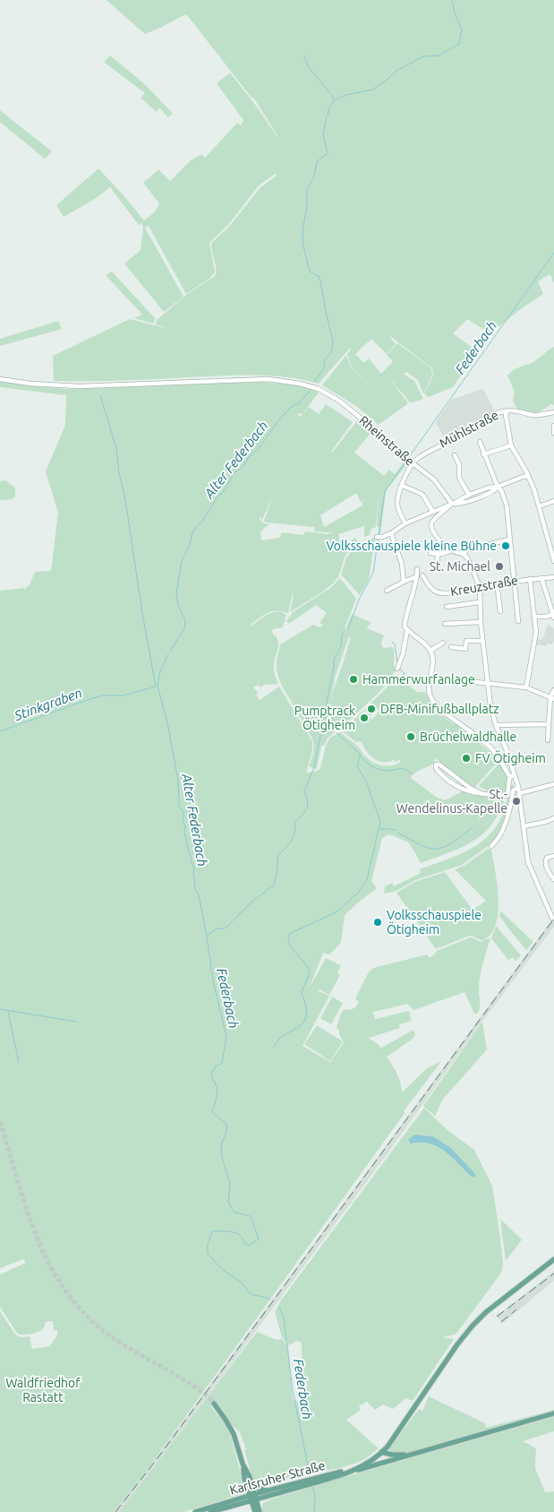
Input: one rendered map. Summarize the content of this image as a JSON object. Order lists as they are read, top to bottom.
{
  "streets": {
    "main road": ["Karlsruher Straße"],
    "street": ["Mühlstraße", "Rheinstraße", "Kreuzstraße"]
  },
  "crossings": [
    ["Mühlstraße", "Rheinstraße"]
  ],
  "water": ["Federbach", "Alter Federbach", "Stinkgraben"],
  "parks": ["Waldfriedhof Rastatt"],
  "places": [
    "Volksschauspiele kleine Bühne",
    "St. Michael",
    "Hammerwurfanlage",
    "DFB-Minifußballplatz",
    "Pumptrack Ötigheim",
    "Brüchelwaldhalle",
    "FV Ötigheim",
    "St.- Wendelinus-Kapelle",
    "Volksschauspiele Ötigheim"
  ]
}
